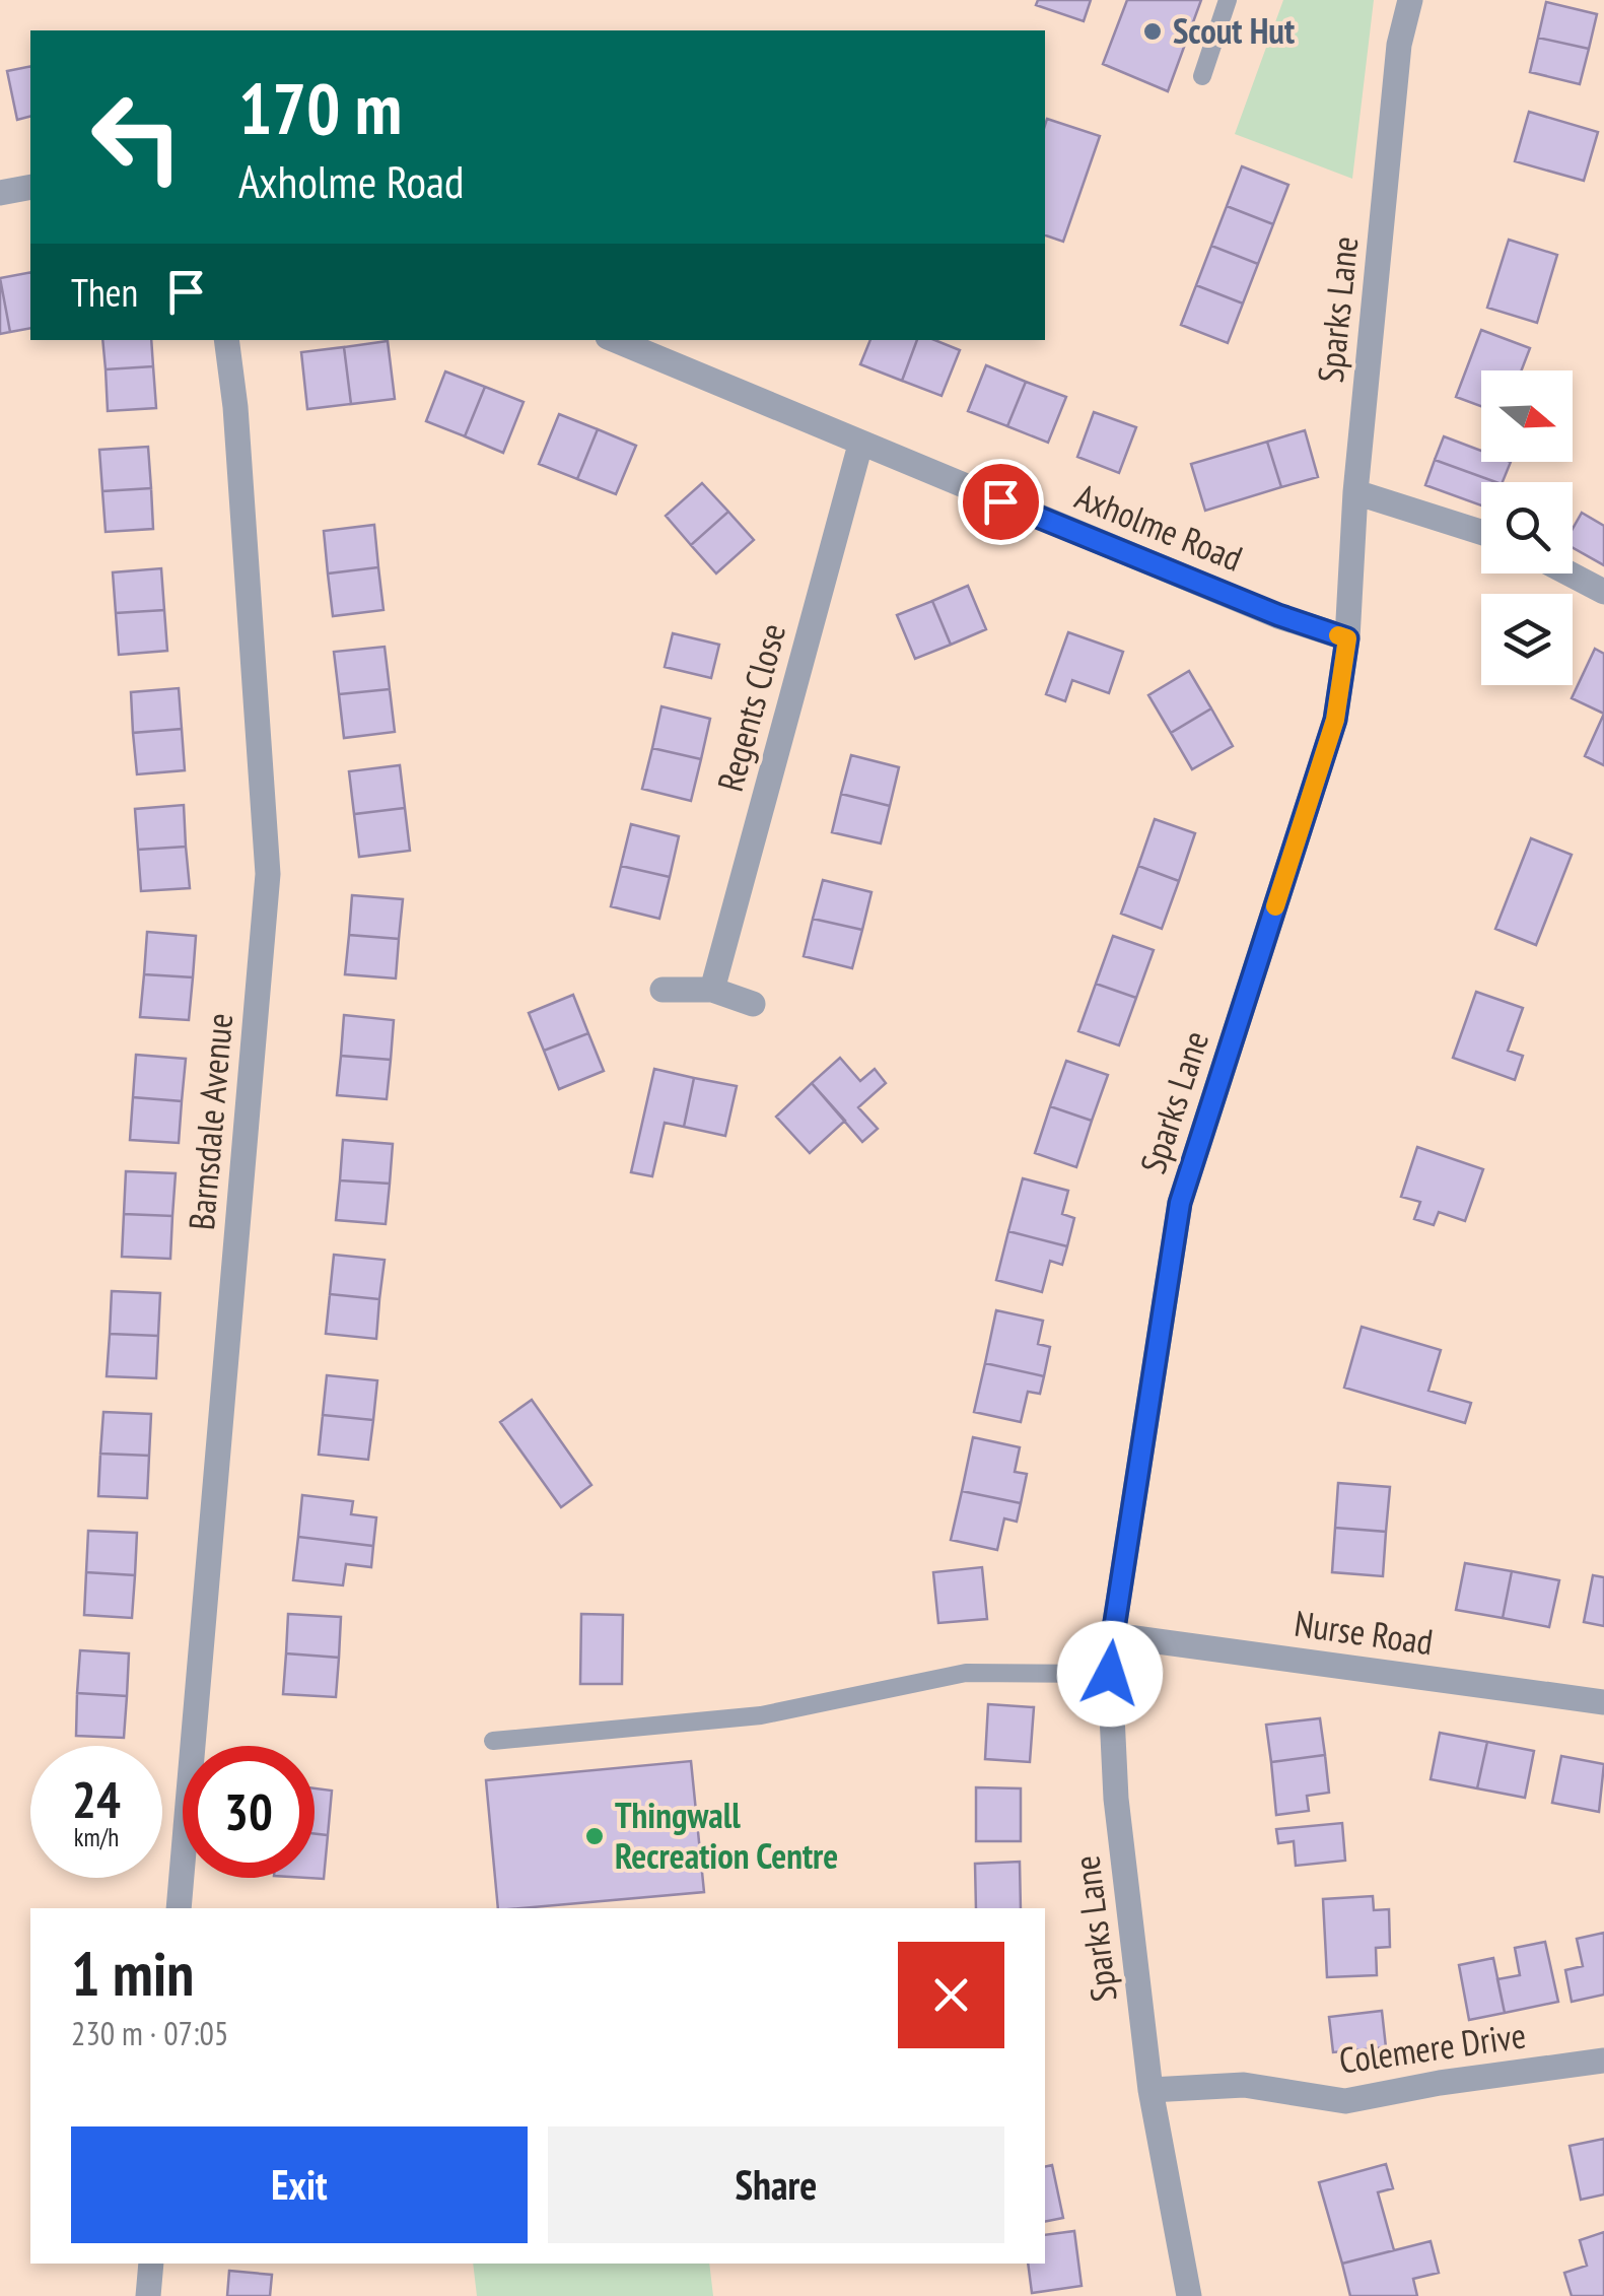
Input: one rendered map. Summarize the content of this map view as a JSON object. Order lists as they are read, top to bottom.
{
  "streets": {
    "street": [
      "Sparks Lane",
      "Axholme Road",
      "Regents Close",
      "Barnsdale Avenue",
      "Nurse Road",
      "Colemere Drive"
    ]
  },
  "crossings": [
    ["Sparks Lane", "Axholme Road"],
    ["Sparks Lane", "Nurse Road"],
    ["Sparks Lane", "Colemere Drive"],
    ["Axholme Road", "Regents Close"]
  ],
  "places": ["Scout Hut", "Thingwall Recreation Centre"],
  "north": "right",
  "page": {
    "turn": ["170 m", "Axholme Road"],
    "then": "Then",
    "speed": "24 km/h",
    "limit": "30",
    "heading": ["1 min", "230 m · 07:05"],
    "buttons": ["Exit", "Share"]
  }
}
